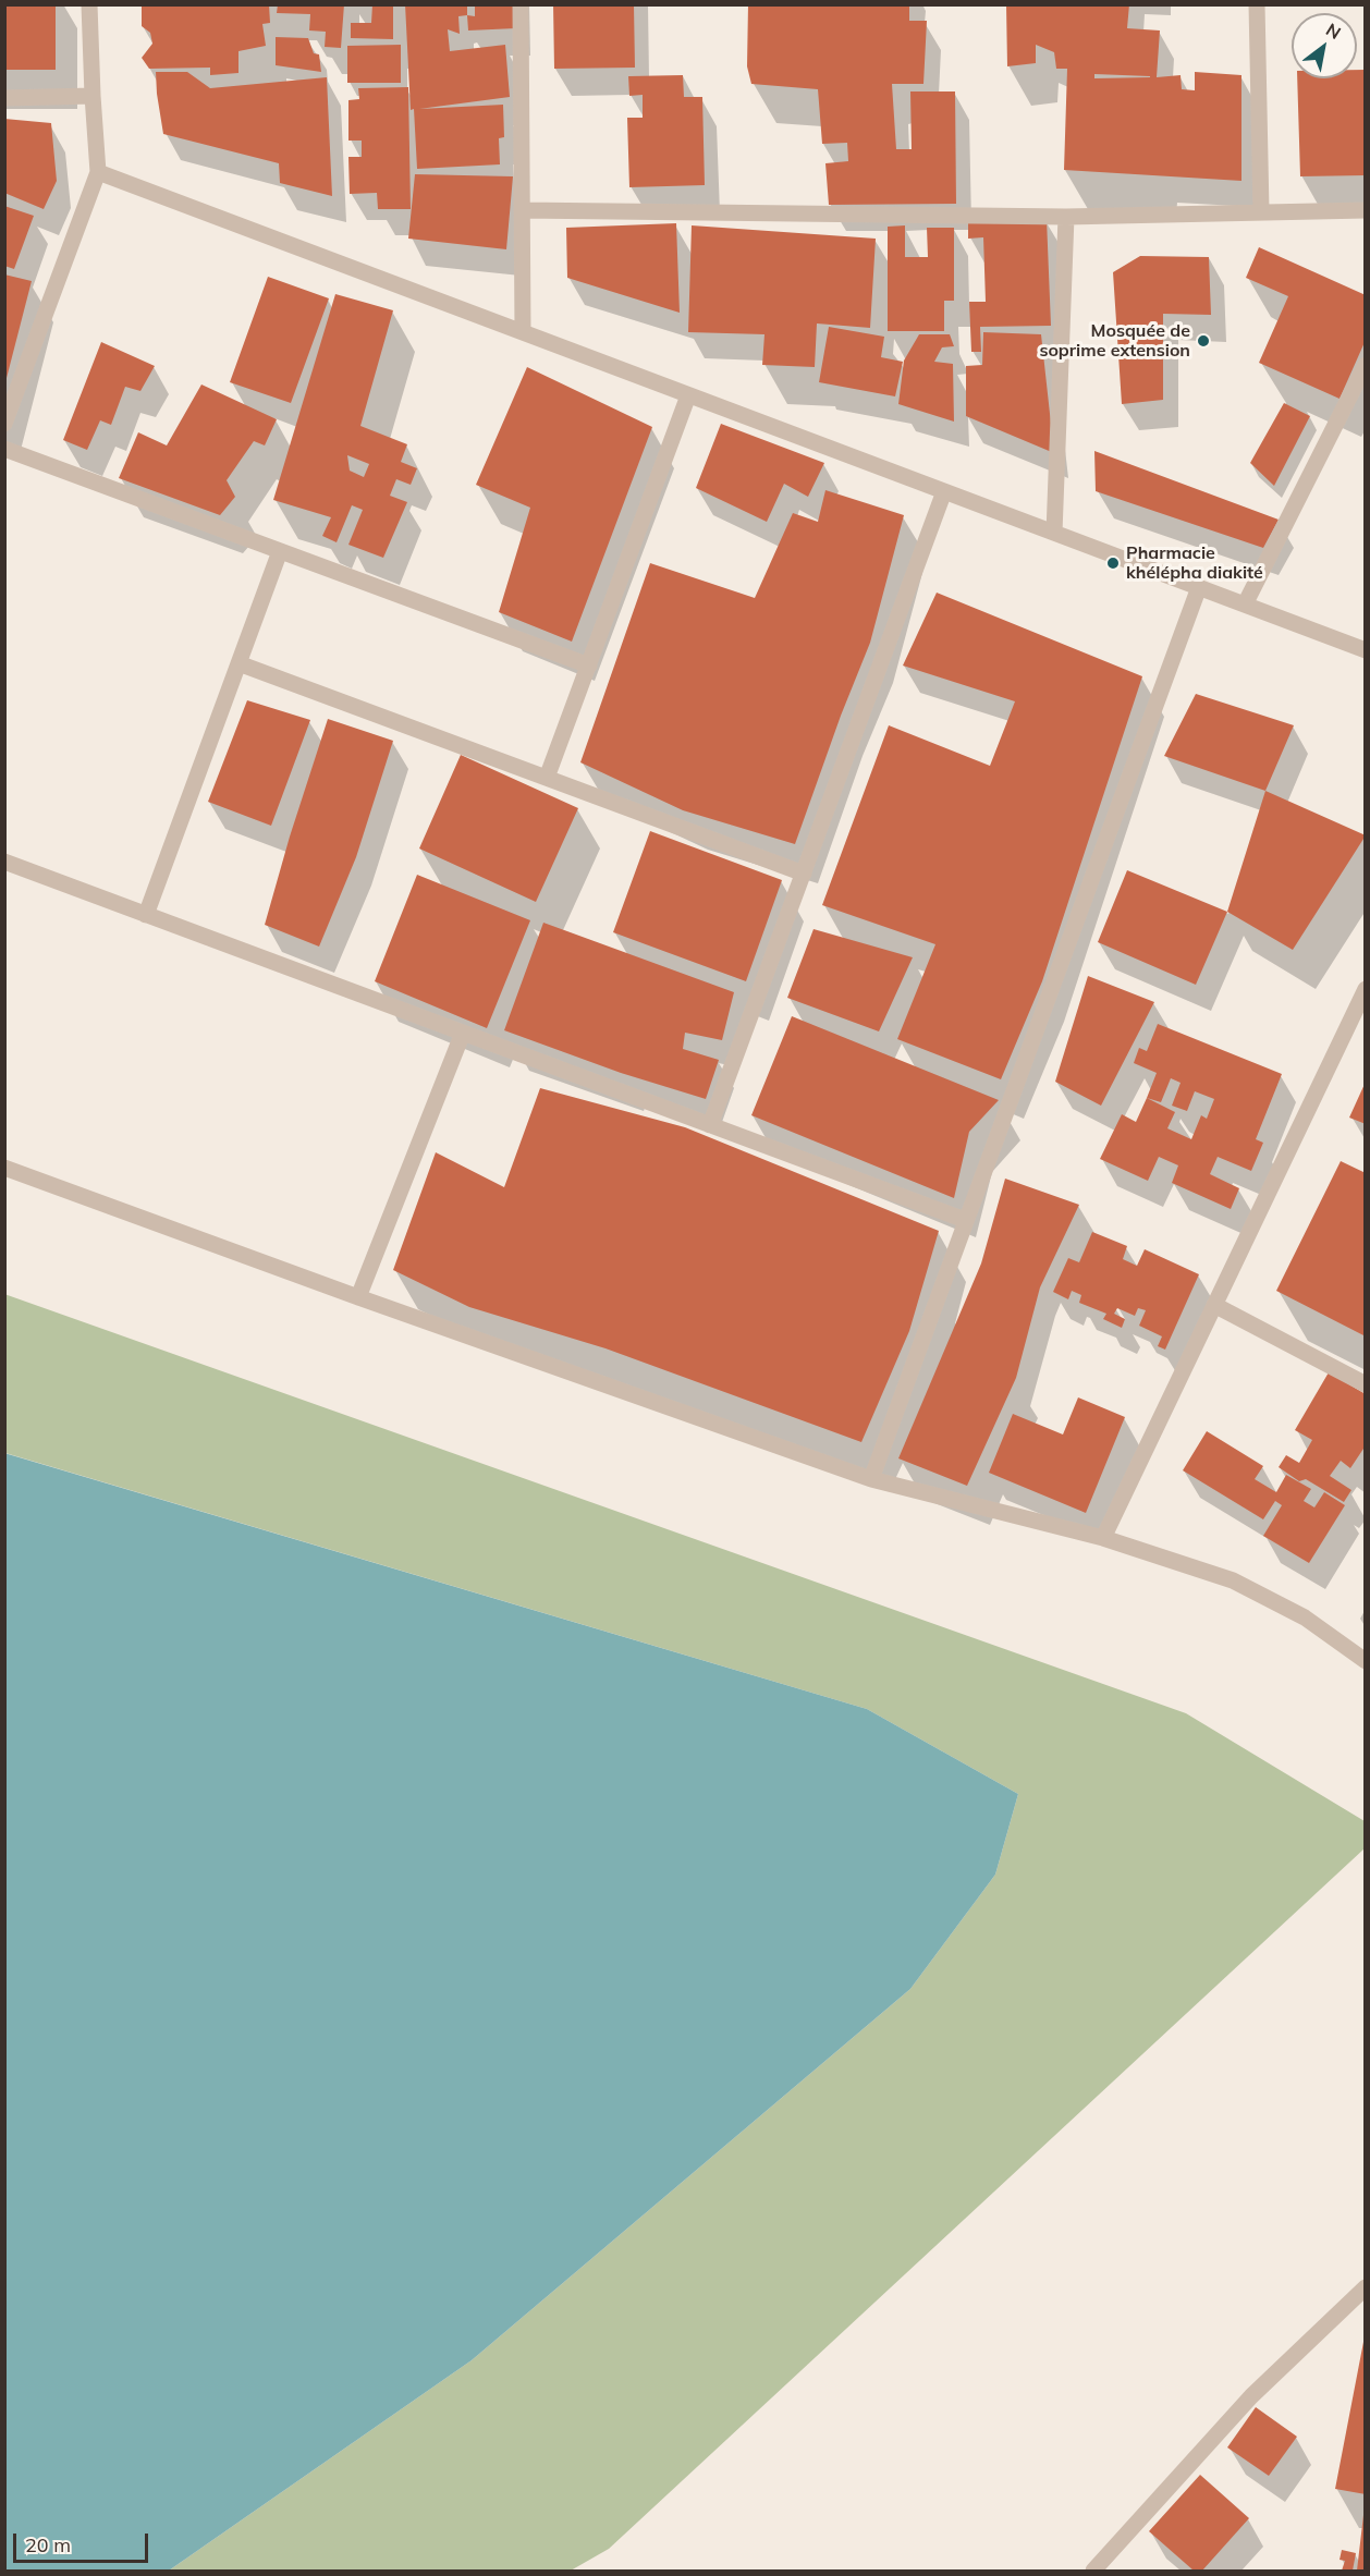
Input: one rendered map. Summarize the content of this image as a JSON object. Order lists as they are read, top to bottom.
{
  "places": ["Mosquée de soprime extension", "Pharmacie khélépha diakité"],
  "scale_bar": "20 m",
  "north": "top right"
}
